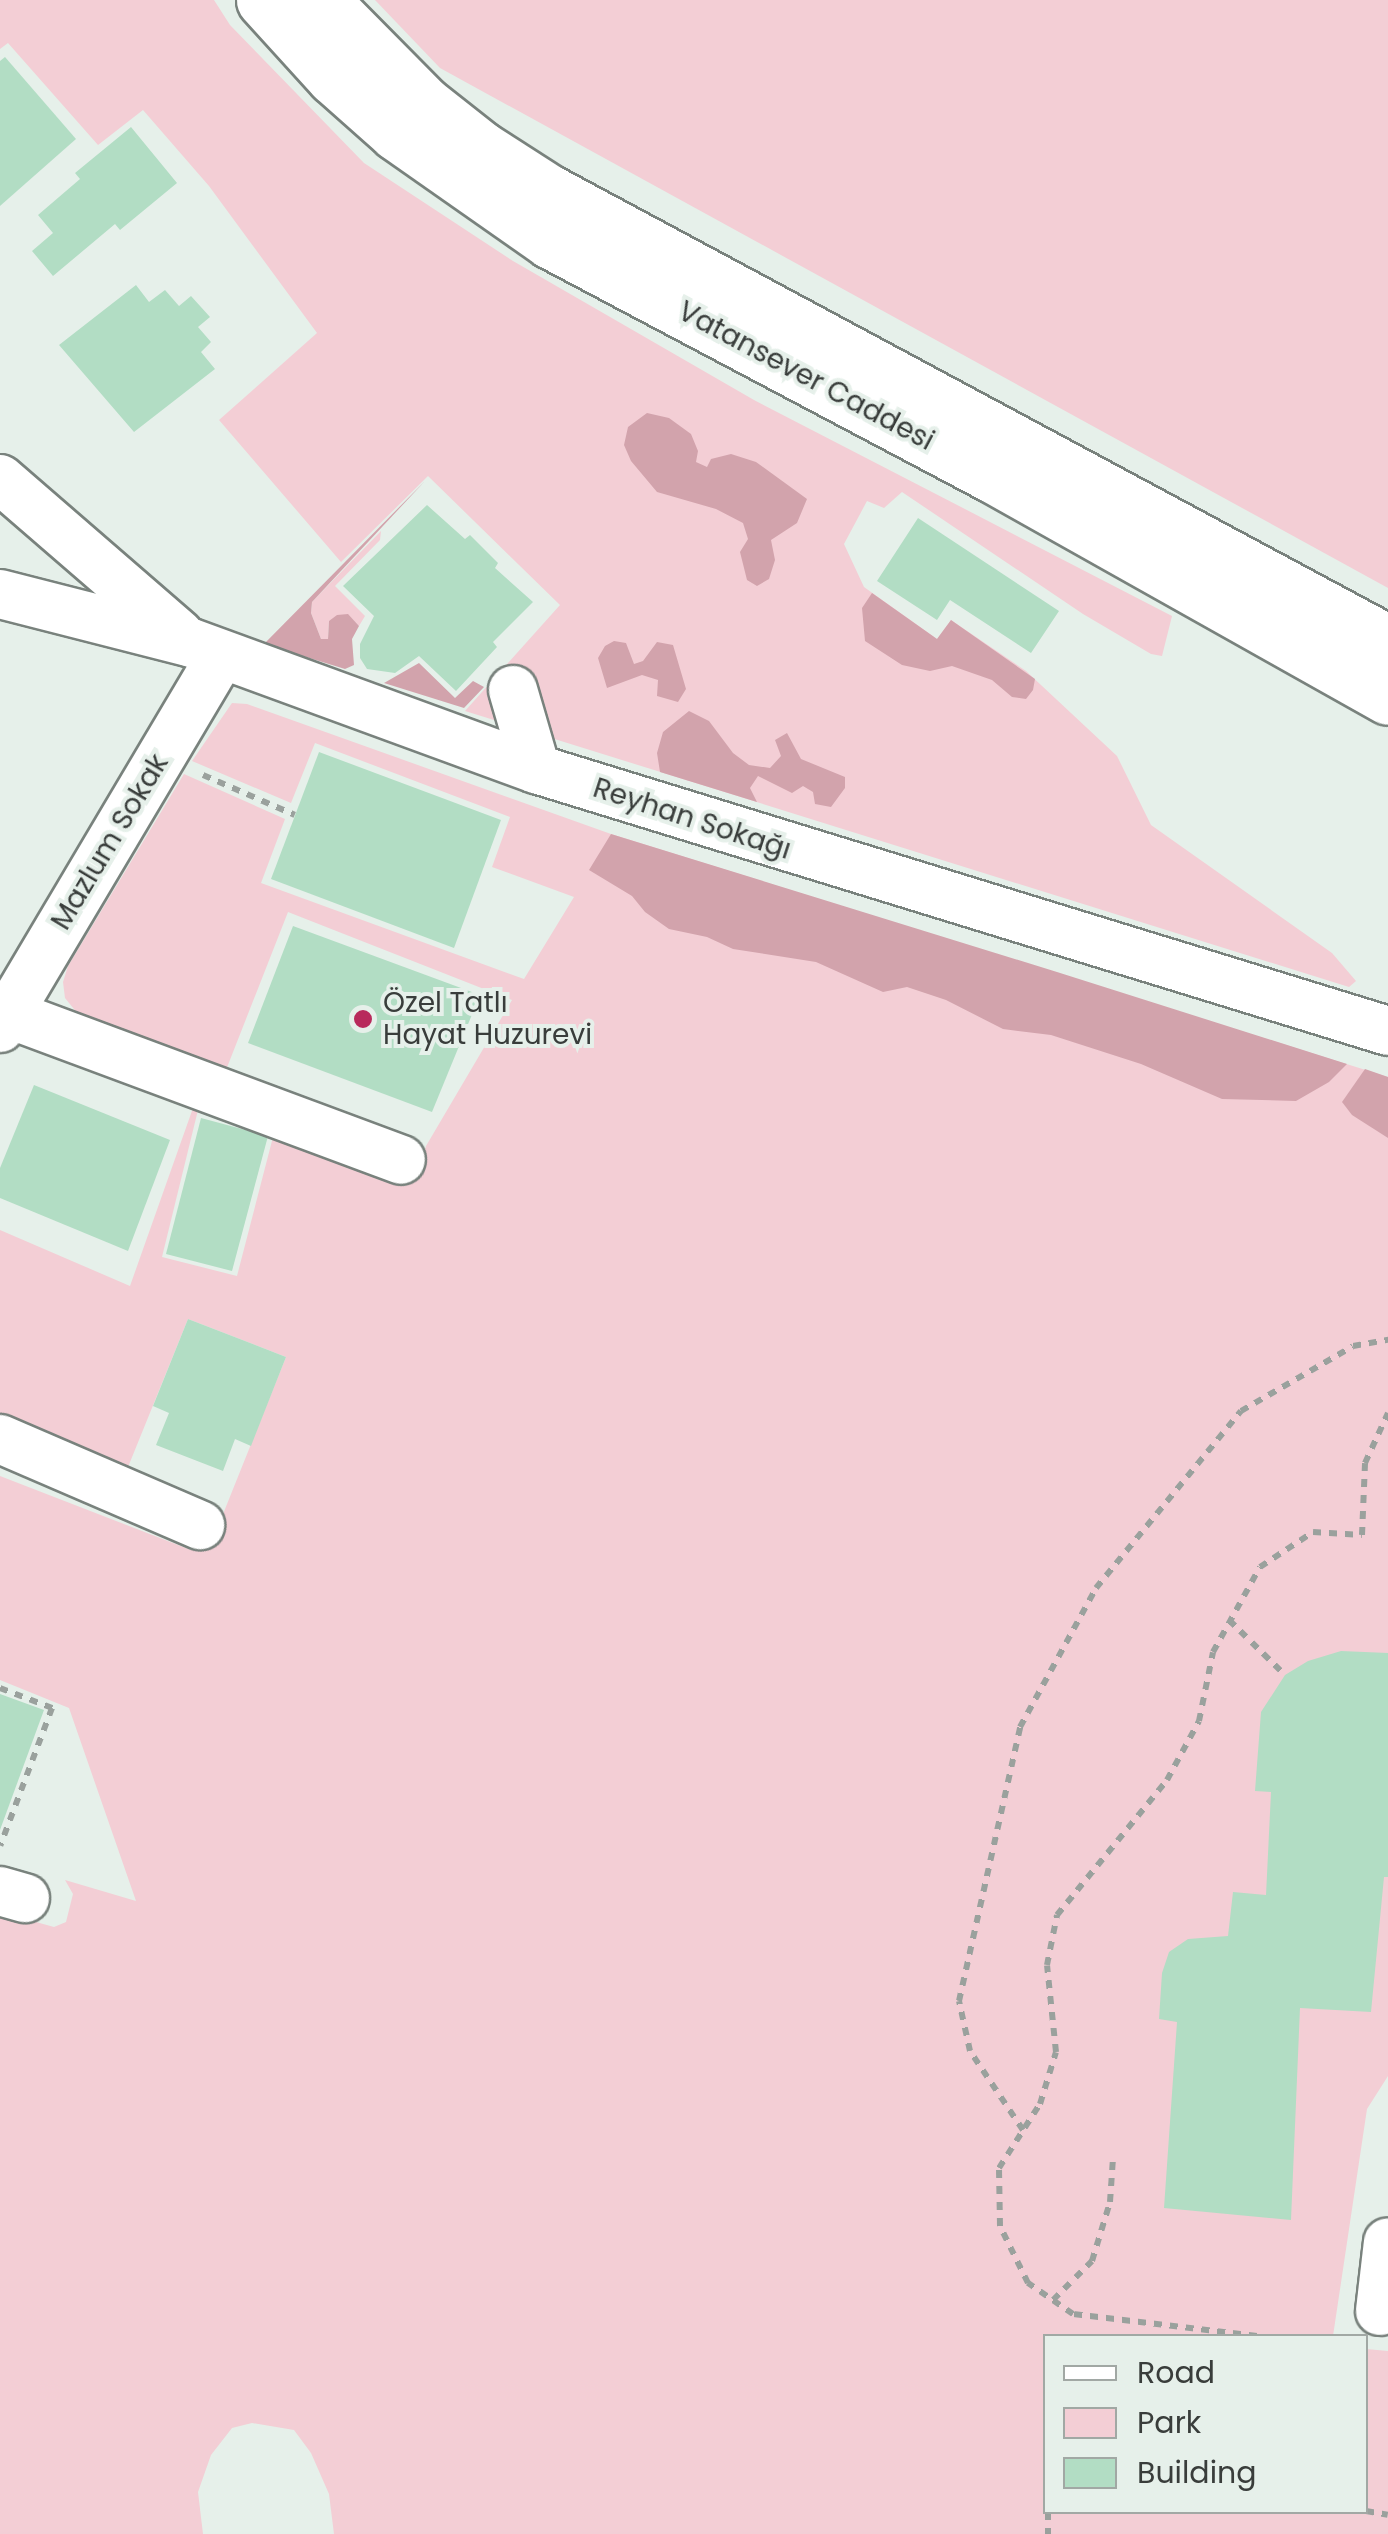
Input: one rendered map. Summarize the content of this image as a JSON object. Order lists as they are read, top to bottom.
{
  "streets": {
    "main road": ["Vatansever Caddesi"],
    "street": ["Reyhan Sokağı", "Mazlum Sokak"]
  },
  "crossings": [
    ["Reyhan Sokağı", "Mazlum Sokak"]
  ],
  "places": ["Özel Tatlı Hayat Huzurevi"],
  "legend": ["Road", "Park", "Building"]
}
